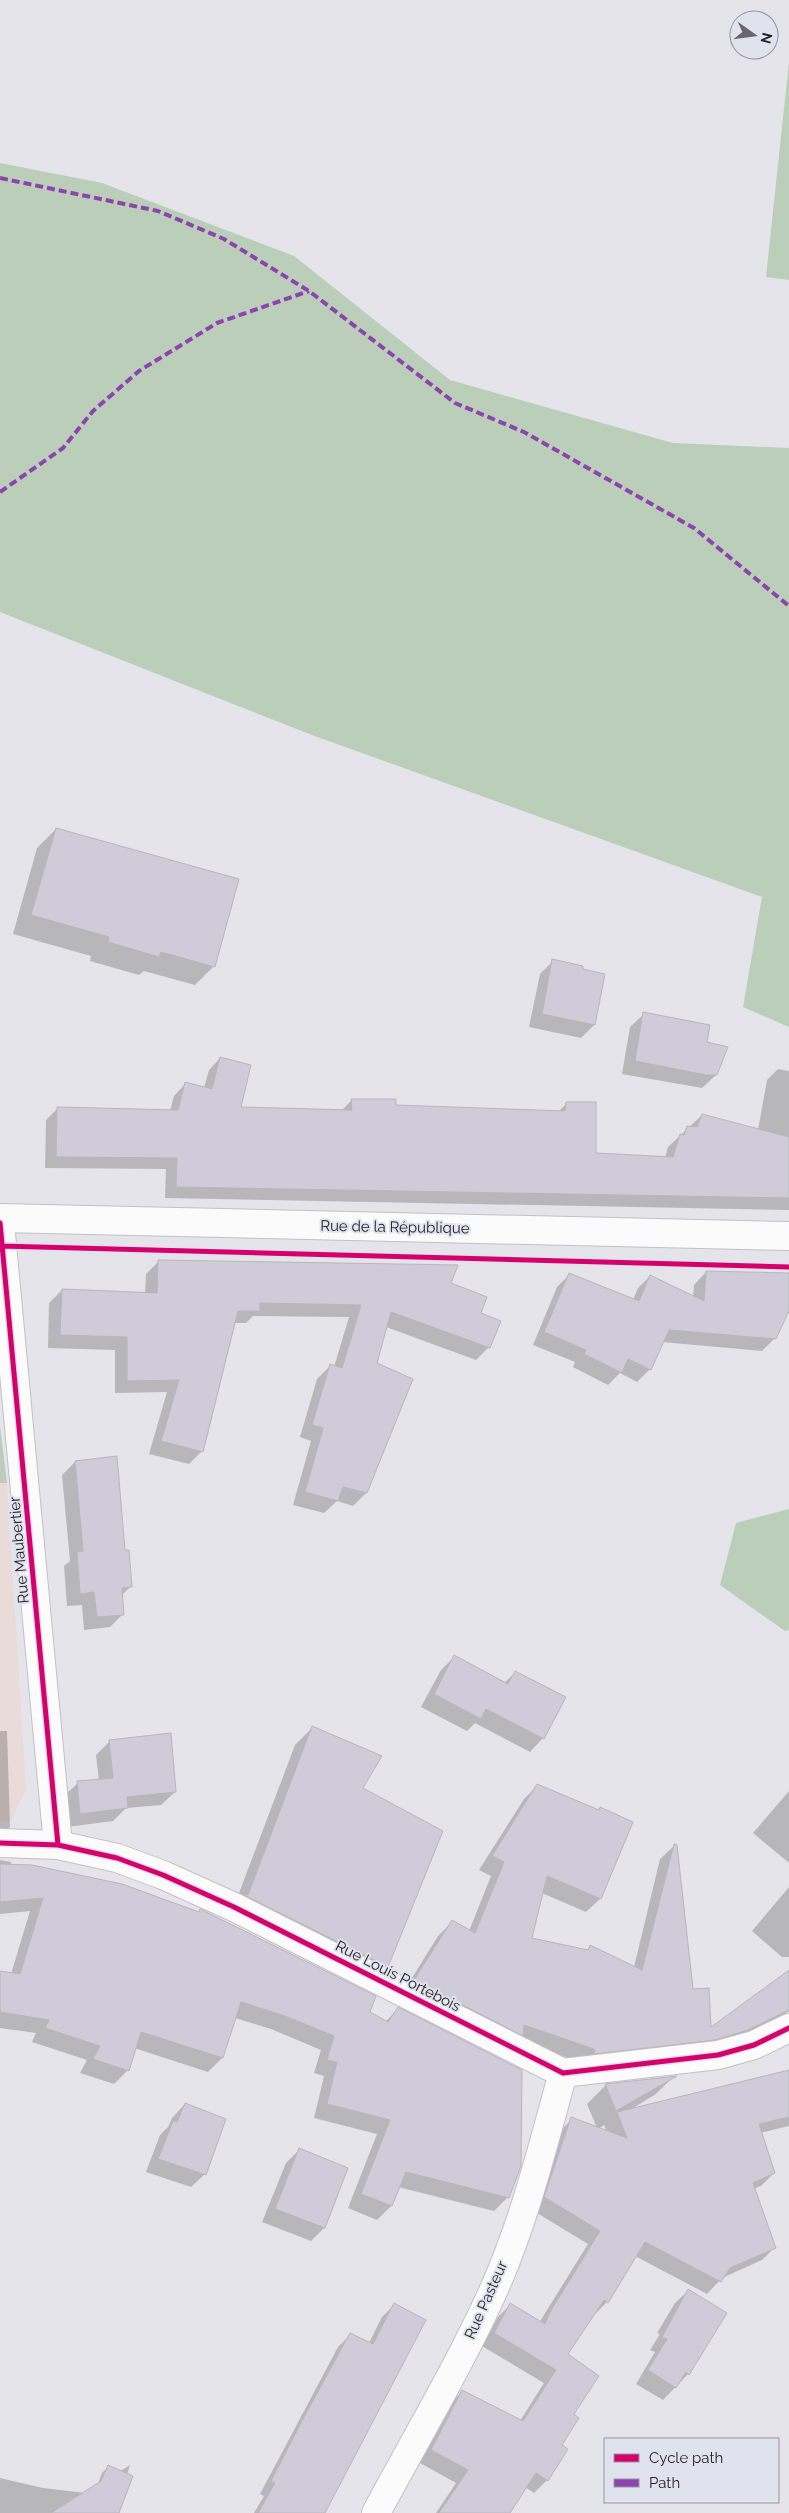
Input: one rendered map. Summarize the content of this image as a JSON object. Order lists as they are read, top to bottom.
{
  "streets": {
    "street": [
      "Rue de la République",
      "Rue Maubertier",
      "Rue Louis Portebois",
      "Rue Pasteur"
    ]
  },
  "crossings": [
    ["Rue Maubertier", "Rue Louis Portebois"],
    ["Rue Louis Portebois", "Rue Pasteur"]
  ],
  "legend": ["Cycle path", "Path"],
  "north": "right"
}
